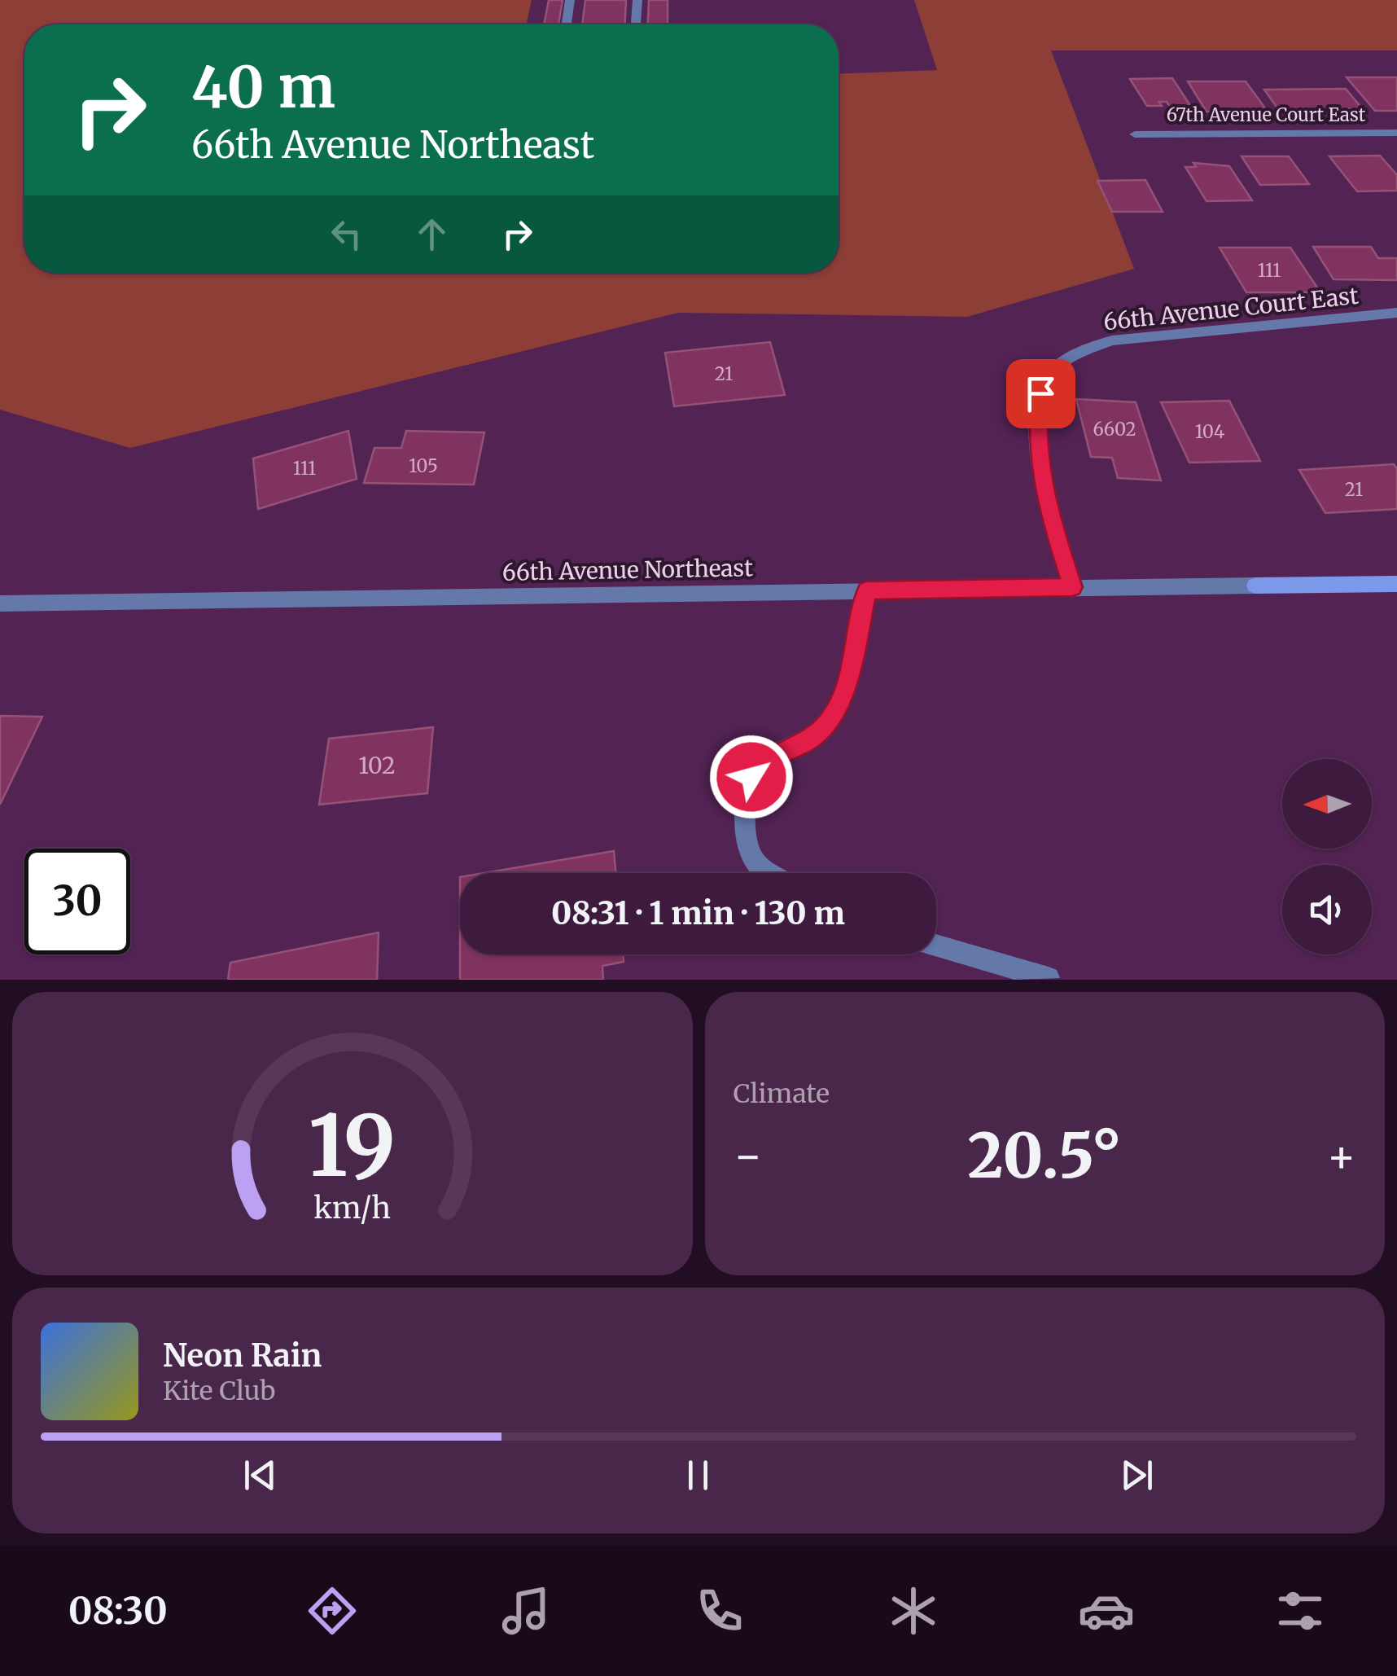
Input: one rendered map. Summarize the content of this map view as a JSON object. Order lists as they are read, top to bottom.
{
  "streets": {
    "street": ["67th Avenue Court East", "66th Avenue Court East", "66th Avenue Northeast"]
  },
  "crossings": [
    ["66th Avenue Court East", "66th Avenue Northeast"]
  ],
  "house_numbers": [
    "111",
    "21",
    "6602",
    "104",
    "105",
    "111",
    "21",
    "102"
  ],
  "north": "left",
  "page": {
    "turn": ["40 m", "66th Avenue Northeast"],
    "limit": "30",
    "trip": "08:31 · 1 min · 130 m",
    "tile": "Climate",
    "heat": ["−", "20.5°", "+"],
    "song": ["Neon Rain", "Kite Club"],
    "tabs": "08:30",
    "gauge": ["19", "km/h"]
  }
}
